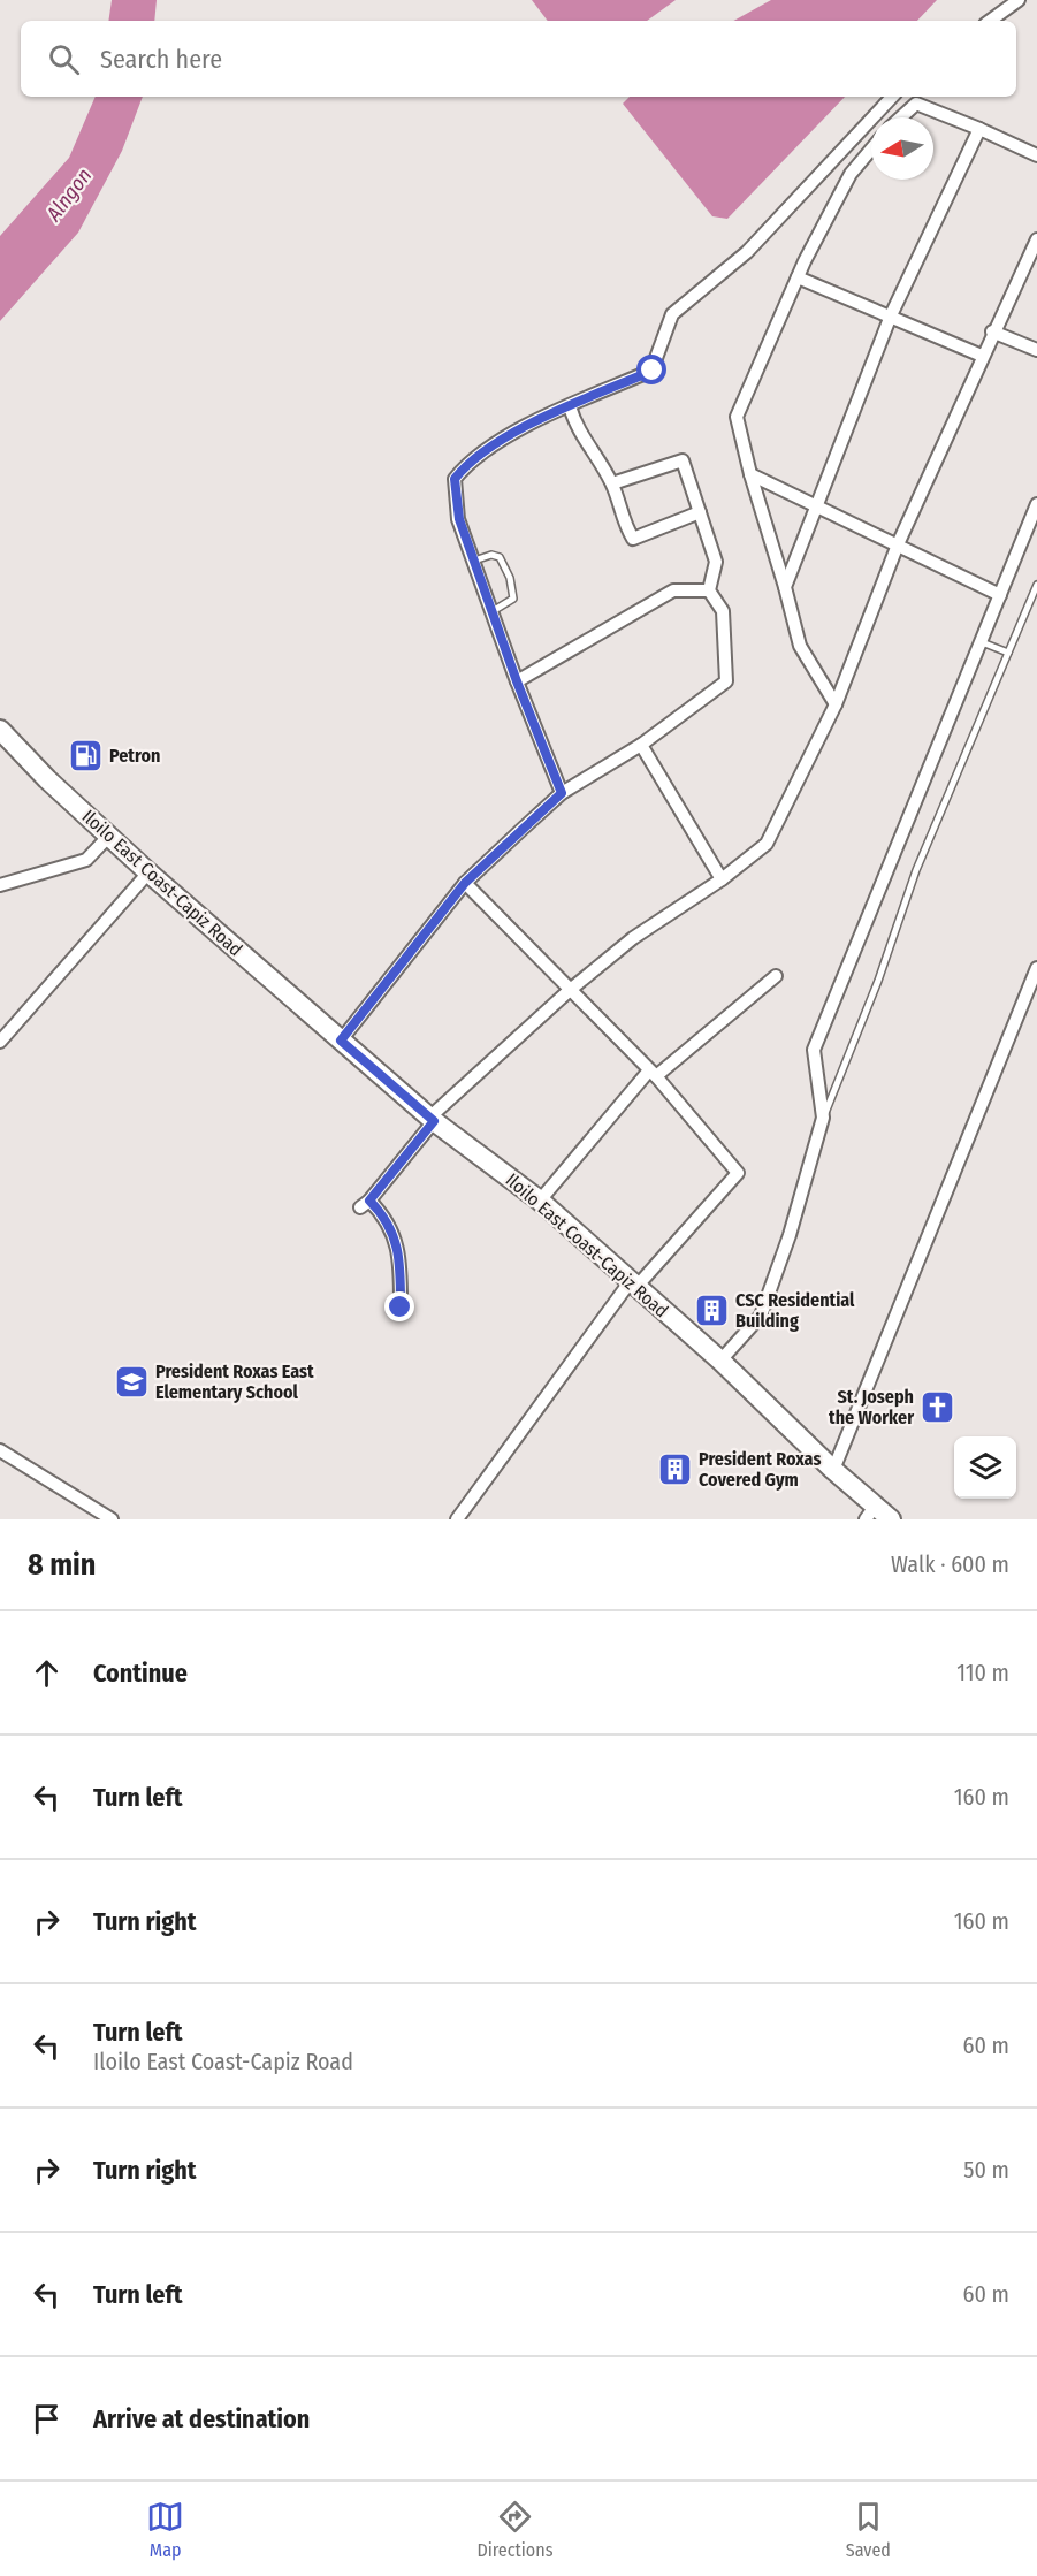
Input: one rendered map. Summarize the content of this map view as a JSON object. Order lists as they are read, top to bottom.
{
  "streets": {
    "main road": ["Iloilo East Coast-Capiz Road"]
  },
  "water": ["Alngon"],
  "places": {
    "fuel station": ["Petron"],
    "building": ["CSC Residential Building", "President Roxas Covered Gym"],
    "school or university": ["President Roxas East Elementary School"],
    "church": ["St. Joseph the Worker"]
  },
  "north": "left",
  "page": {
    "search": "Search here",
    "heading": ["8 min", "Walk · 600 m"],
    "list": [
      ["Continue", "110 m"],
      ["Turn left", "160 m"],
      ["Turn right", "160 m"],
      ["Turn left", "Iloilo East Coast-Capiz Road", "60 m"],
      ["Turn right", "50 m"],
      ["Turn left", "60 m"],
      "Arrive at destination"
    ],
    "nav": ["Map", "Directions", "Saved"]
  }
}
